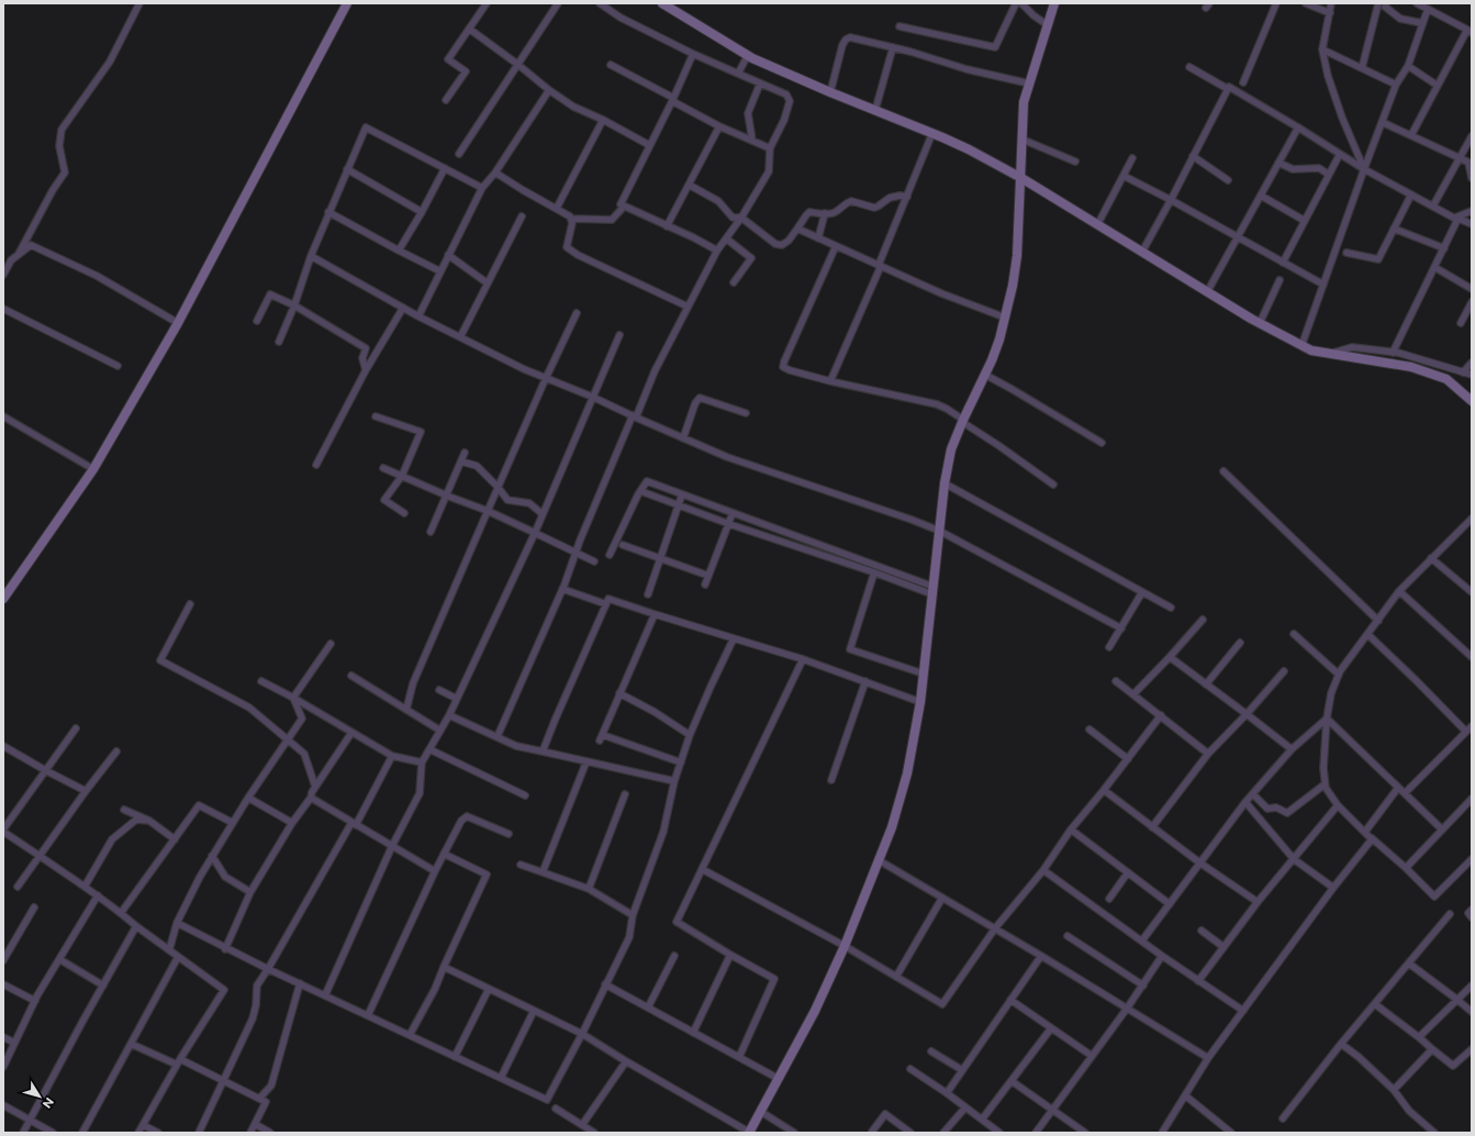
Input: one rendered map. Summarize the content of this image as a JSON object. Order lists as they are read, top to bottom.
{
  "north": "bottom right"
}
